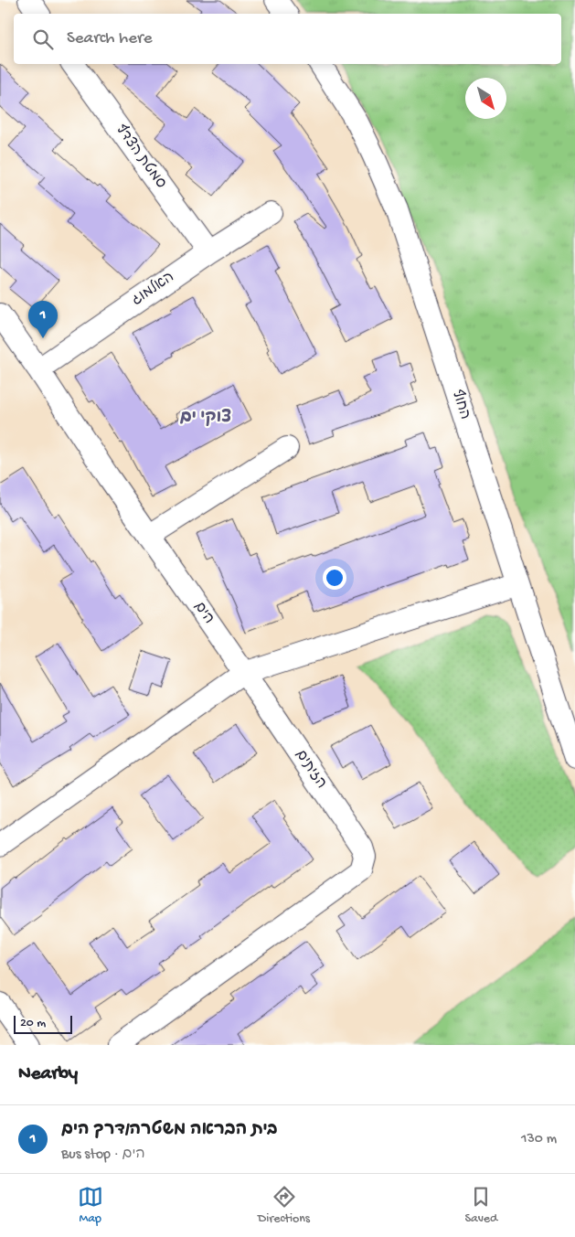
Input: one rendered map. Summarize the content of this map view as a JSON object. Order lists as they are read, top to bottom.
{
  "streets": {
    "street": [
      "סמטת הצדף",
      "האלמוג",
      "החוף",
      "הים",
      "הזיתים"
    ]
  },
  "crossings": [
    ["סמטת הצדף", "האלמוג"],
    ["האלמוג", "הים"],
    ["הים", "הזיתים"]
  ],
  "districts": ["צוקי ים"],
  "scale_bar": "20 m",
  "north": "bottom right",
  "page": {
    "search": "Search here",
    "pins": "1",
    "scale": "20 m",
    "heading": "Nearby",
    "list": [
      {
        "mark": "1",
        "name": "בית הבראה משטרה/דרך הים",
        "note": "Bus stop · הים",
        "value": "130 m"
      }
    ],
    "nav": ["Map", "Directions", "Saved"]
  }
}
